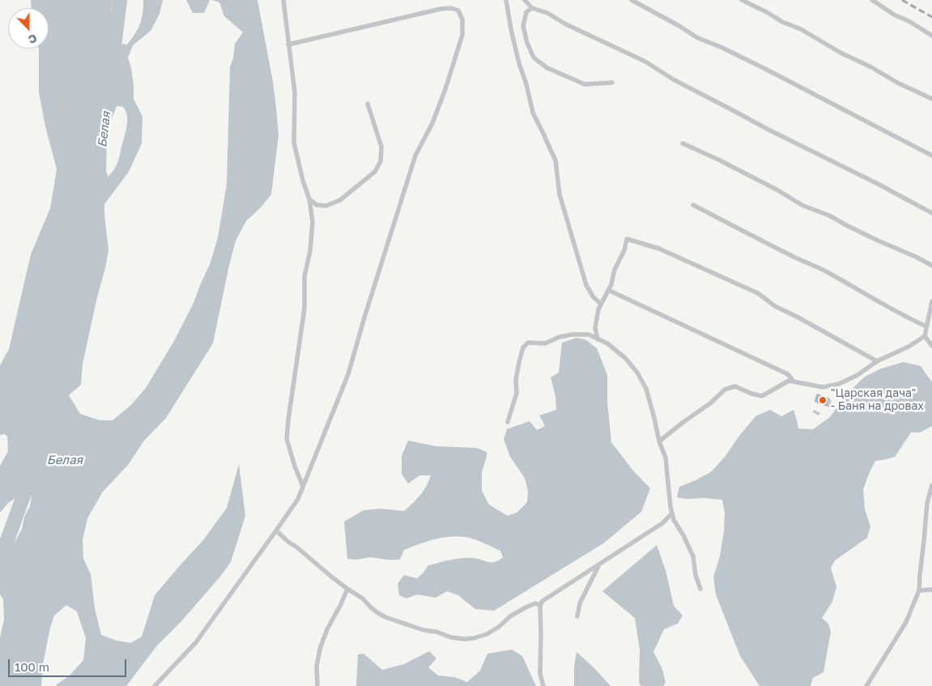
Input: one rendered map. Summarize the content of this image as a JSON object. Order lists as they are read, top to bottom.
{
  "water": ["Белая"],
  "places": ["\"Царская дача\" - Баня на дровах"],
  "scale_bar": "100 m",
  "north": "bottom"
}
